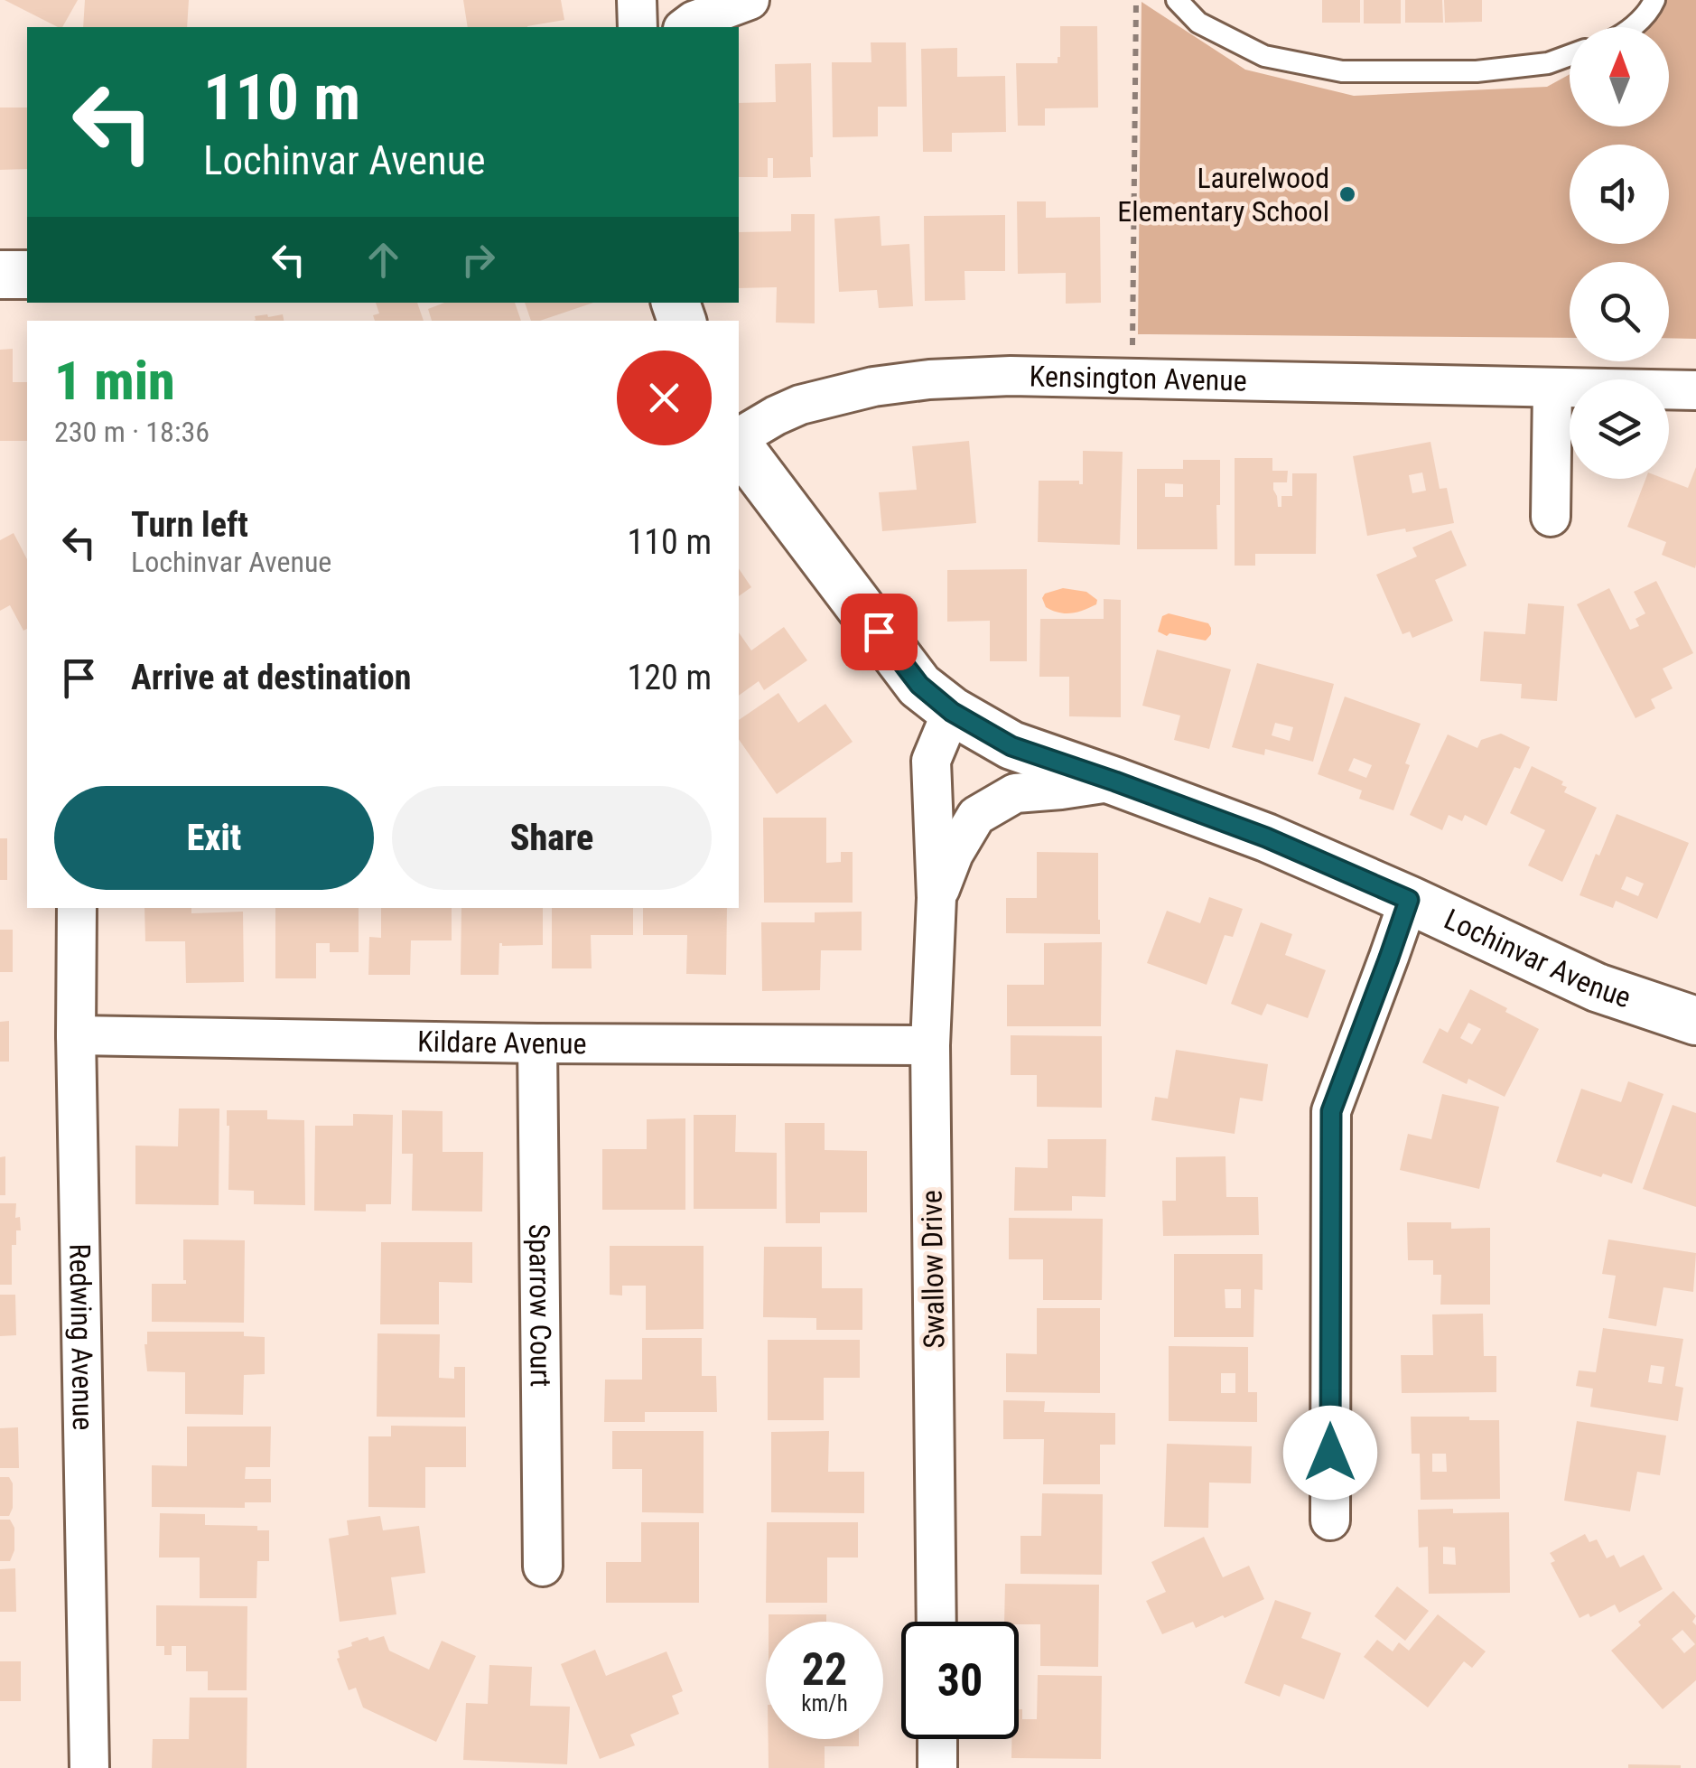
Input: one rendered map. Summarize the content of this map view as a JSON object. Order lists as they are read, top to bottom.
{
  "streets": {
    "street": [
      "Kensington Avenue",
      "Lochinvar Avenue",
      "Kildare Avenue",
      "Swallow Drive",
      "Sparrow Court",
      "Redwing Avenue"
    ]
  },
  "crossings": [
    ["Lochinvar Avenue", "Swallow Drive"],
    ["Kildare Avenue", "Swallow Drive"],
    ["Kildare Avenue", "Sparrow Court"],
    ["Kildare Avenue", "Redwing Avenue"]
  ],
  "places": ["Laurelwood Elementary School"],
  "north": "top",
  "page": {
    "turn": ["110 m", "Lochinvar Avenue"],
    "heading": ["1 min", "230 m · 18:36"],
    "list": [
      {
        "name": "Turn left",
        "note": "Lochinvar Avenue",
        "value": "110 m"
      },
      {
        "name": "Arrive at destination",
        "value": "120 m"
      }
    ],
    "buttons": ["Exit", "Share"],
    "speed": "22 km/h",
    "limit": "30"
  }
}
